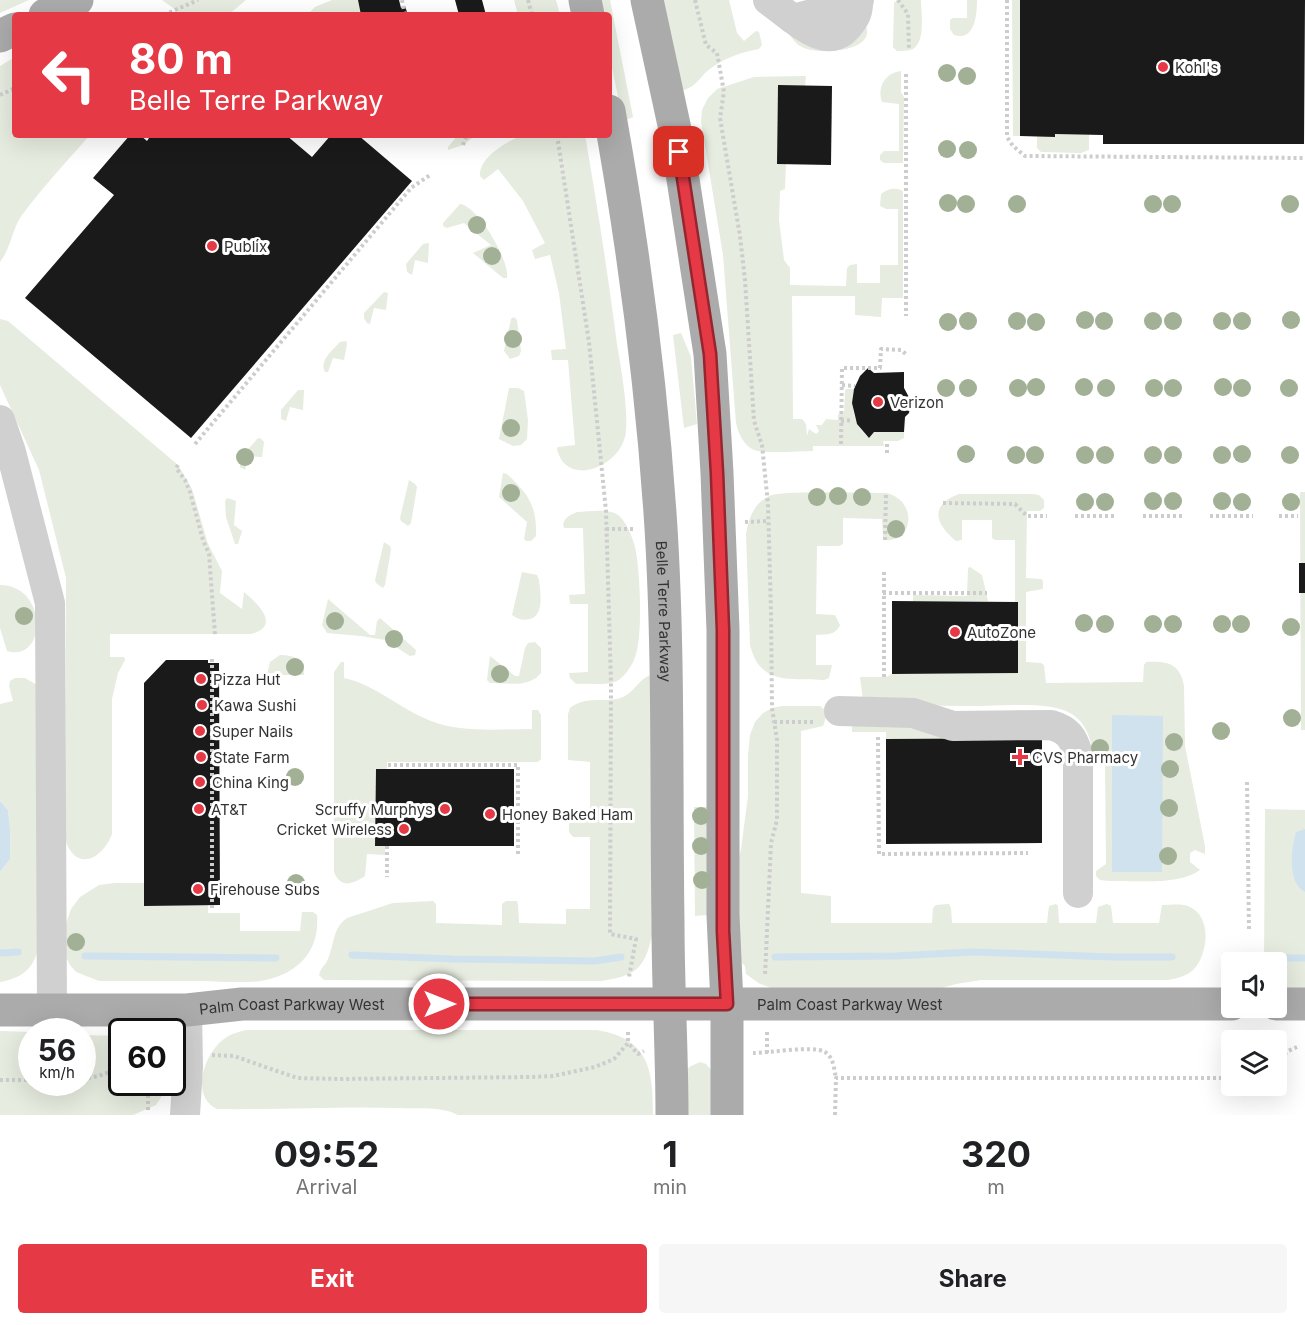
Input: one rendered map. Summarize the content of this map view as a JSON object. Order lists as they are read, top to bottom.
{
  "streets": {
    "main road": ["Belle Terre Parkway", "Palm Coast Parkway West"]
  },
  "crossings": [
    ["Belle Terre Parkway", "Palm Coast Parkway West"]
  ],
  "places": {
    "other": [
      "Kohl's",
      "Publix",
      "Verizon",
      "AutoZone",
      "Pizza Hut",
      "Kawa Sushi",
      "Super Nails",
      "State Farm",
      "China King",
      "AT&T",
      "Scruffy Murphys",
      "Honey Baked Ham",
      "Cricket Wireless",
      "Firehouse Subs"
    ],
    "health": ["CVS Pharmacy"]
  },
  "page": {
    "turn": ["80 m", "Belle Terre Parkway"],
    "speed": "56 km/h",
    "limit": "60",
    "eta": [
      "09:52",
      "Arrival",
      "1",
      "min",
      "320",
      "m"
    ],
    "buttons": ["Exit", "Share"]
  }
}
